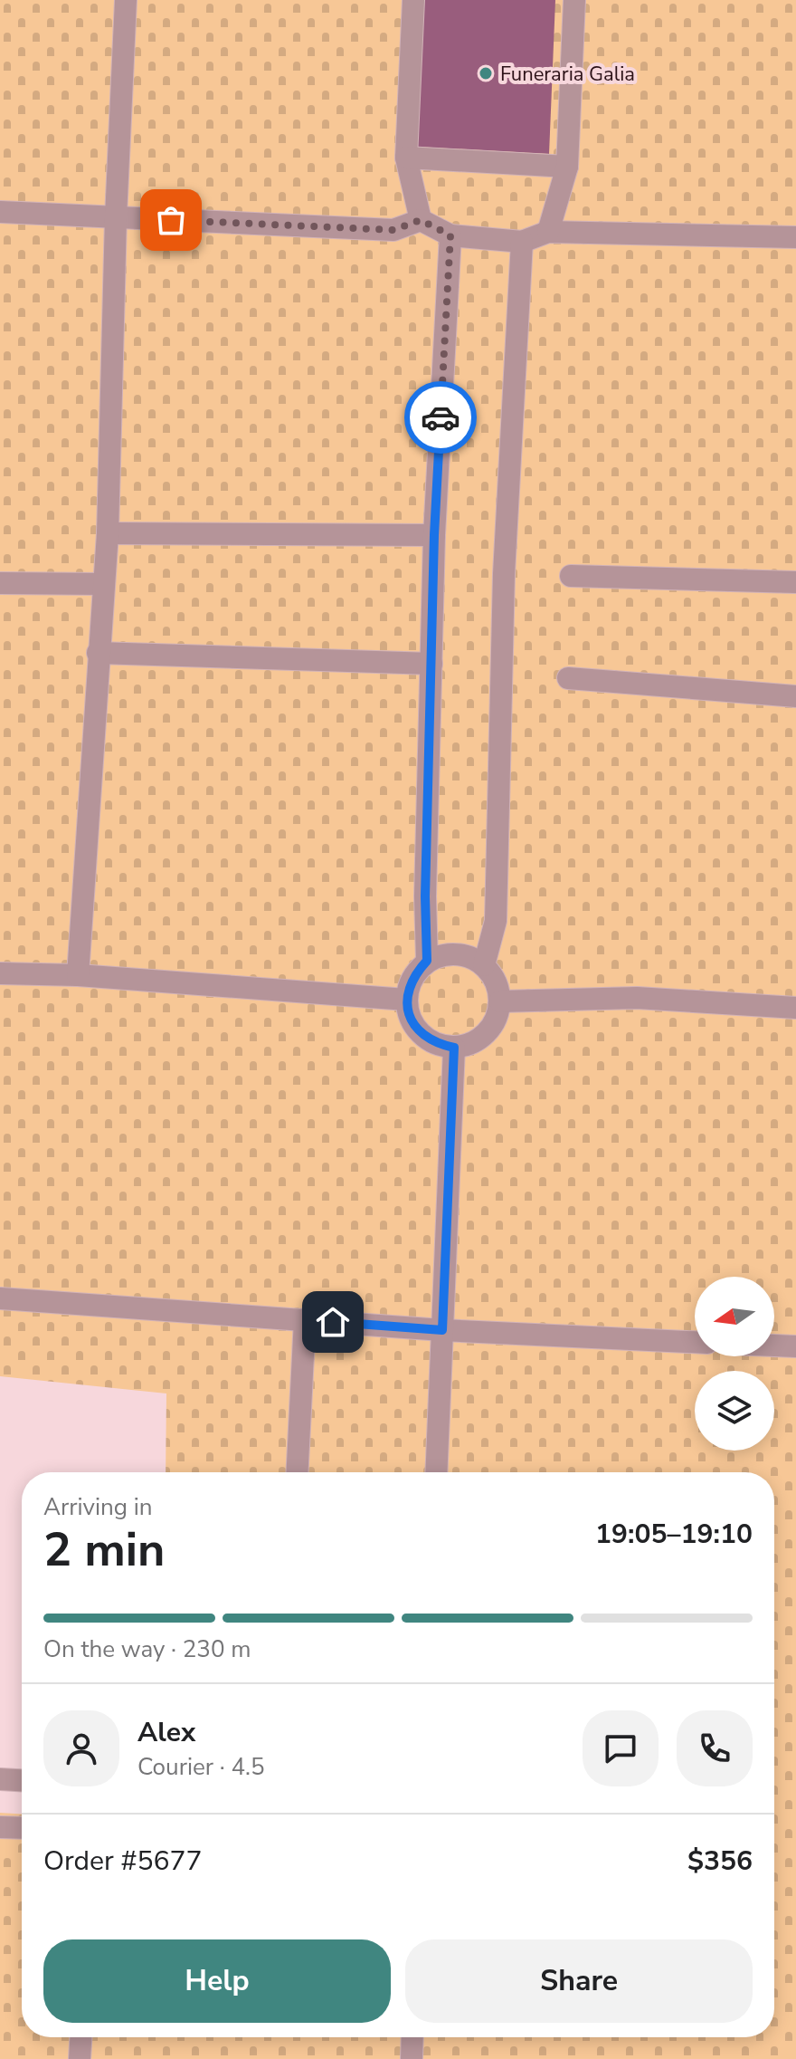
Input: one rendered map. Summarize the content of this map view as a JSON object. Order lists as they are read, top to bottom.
{
  "places": ["Funeraria Galia"],
  "north": "left",
  "page": {
    "heading": ["2 min", "Arriving in", "19:05–19:10"],
    "panel": [
      "Alex",
      "Courier · 4.5",
      "Order #5677",
      "$356"
    ],
    "bar": "On the way · 230 m",
    "buttons": ["Help", "Share"]
  }
}
